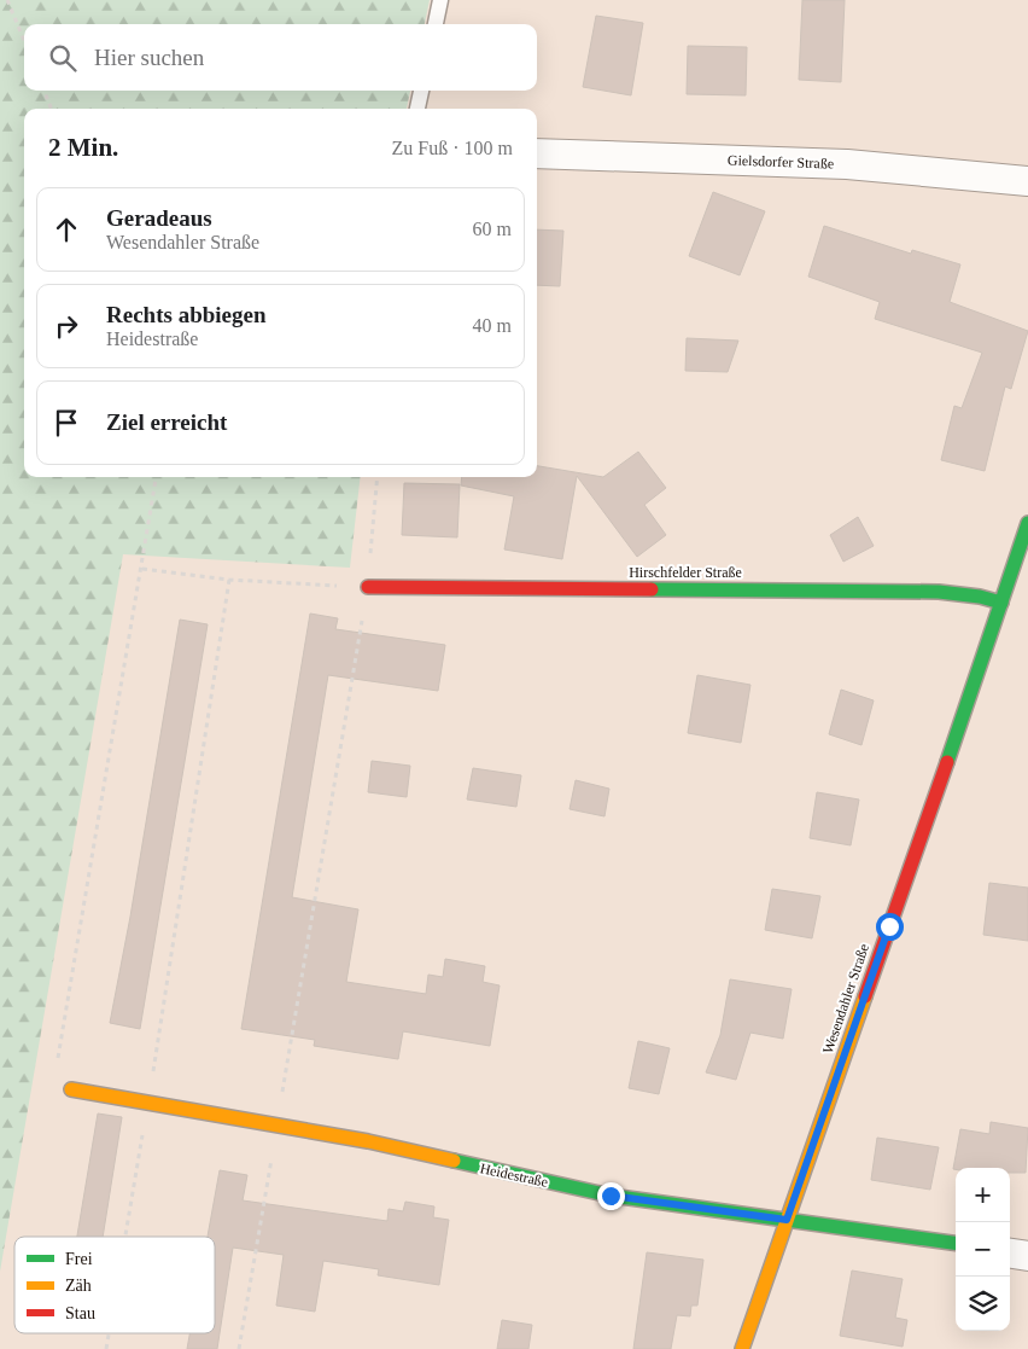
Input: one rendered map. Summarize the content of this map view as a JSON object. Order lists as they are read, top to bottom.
{
  "streets": {
    "street": [
      "Gielsdorfer Straße",
      "Hirschfelder Straße",
      "Wesendahler Straße",
      "Heidestraße"
    ]
  },
  "crossings": [
    ["Hirschfelder Straße", "Wesendahler Straße"],
    ["Wesendahler Straße", "Heidestraße"]
  ],
  "legend": ["Frei", "Zäh", "Stau"],
  "page": {
    "search": "Hier suchen",
    "heading": ["2 Min.", "Zu Fuß · 100 m"],
    "list": [
      ["Geradeaus", "Wesendahler Straße", "60 m"],
      ["Rechts abbiegen", "Heidestraße", "40 m"],
      "Ziel erreicht"
    ],
    "map_buttons": ["+", "−"]
  }
}
